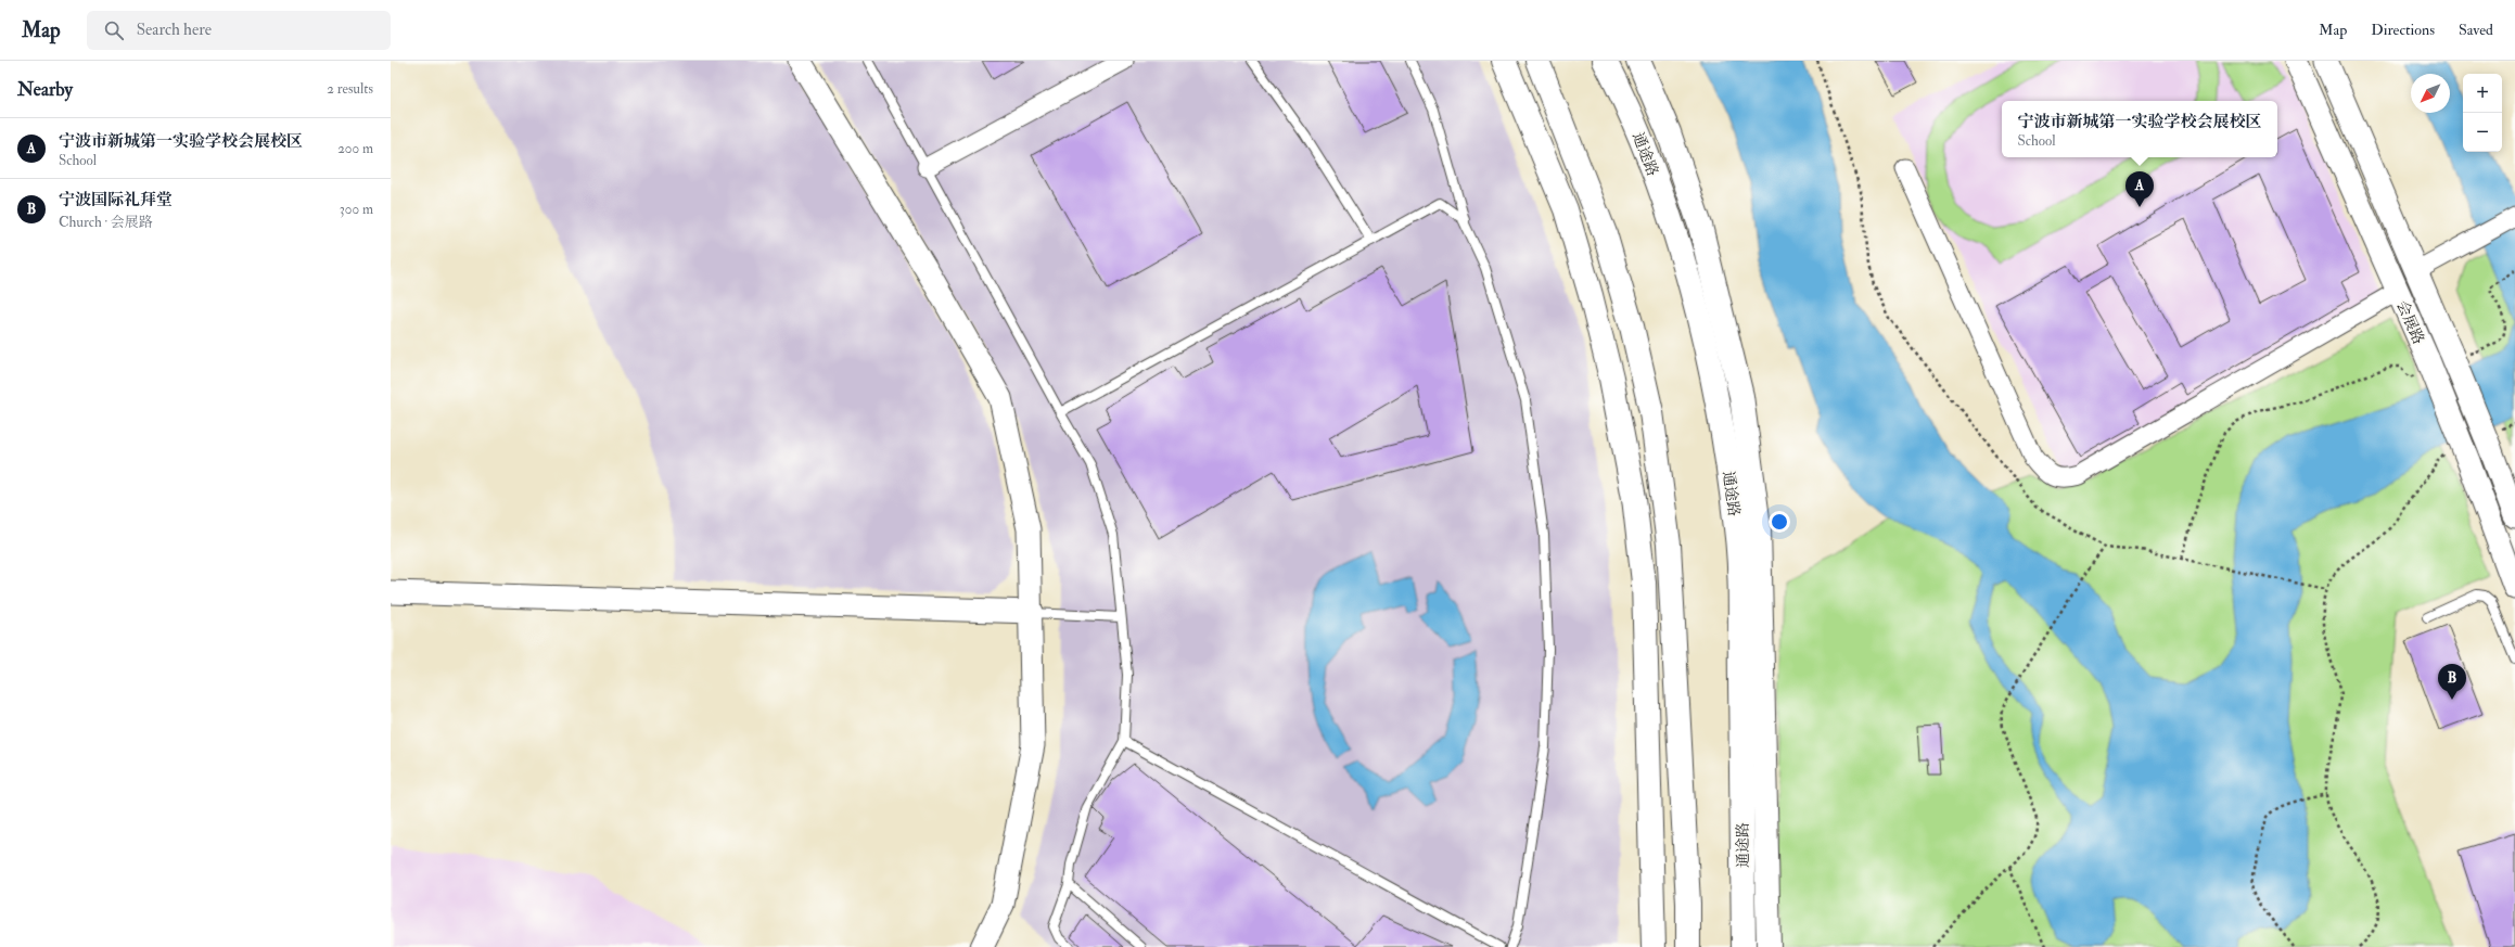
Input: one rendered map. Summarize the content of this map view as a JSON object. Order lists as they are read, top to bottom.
{
  "streets": {
    "main road": ["通途路"],
    "street": ["会展路"]
  },
  "north": "bottom left",
  "page": {
    "header": "Map",
    "search": "Search here",
    "nav": ["Map", "Directions", "Saved"],
    "heading": ["Nearby", "2 results"],
    "map_buttons": ["+", "−"],
    "popup": ["宁波市新城第一实验学校会展校区", "School"],
    "list": [
      {
        "mark": "A",
        "name": "宁波市新城第一实验学校会展校区",
        "note": "School",
        "value": "200 m"
      },
      {
        "mark": "B",
        "name": "宁波国际礼拜堂",
        "note": "Church · 会展路",
        "value": "300 m"
      }
    ],
    "pins": ["A", "B"]
  }
}
